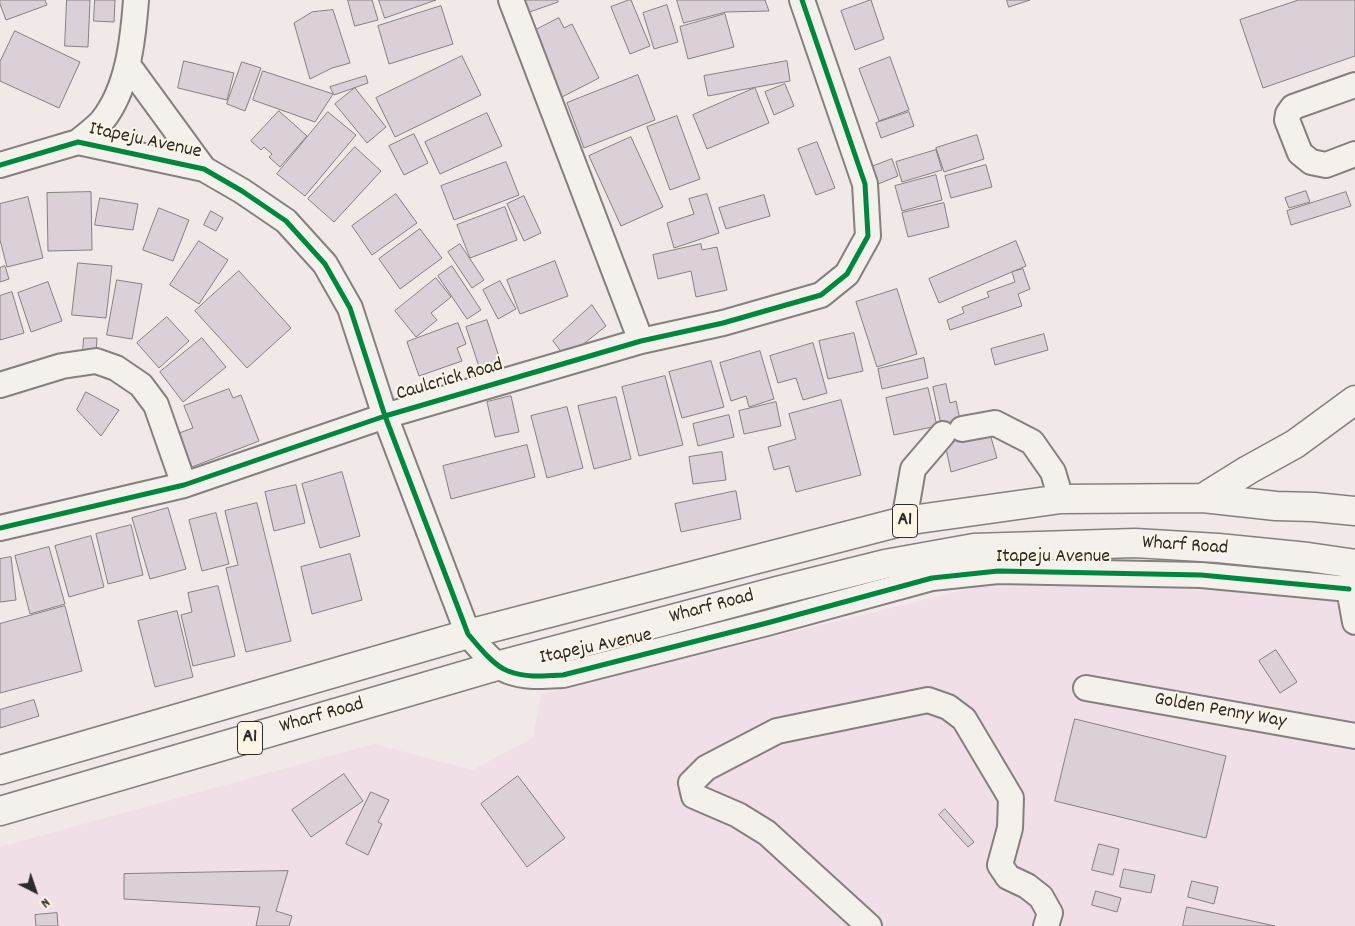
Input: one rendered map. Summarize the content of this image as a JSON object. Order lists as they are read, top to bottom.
{
  "streets": {
    "main road": ["A1", "Wharf Road"],
    "street": ["Itapeju Avenue", "Caulcrick Road", "Golden Penny Way"]
  },
  "crossings": [
    ["Itapeju Avenue", "Caulcrick Road"],
    ["Itapeju Avenue", "Wharf Road"]
  ],
  "north": "bottom right"
}
